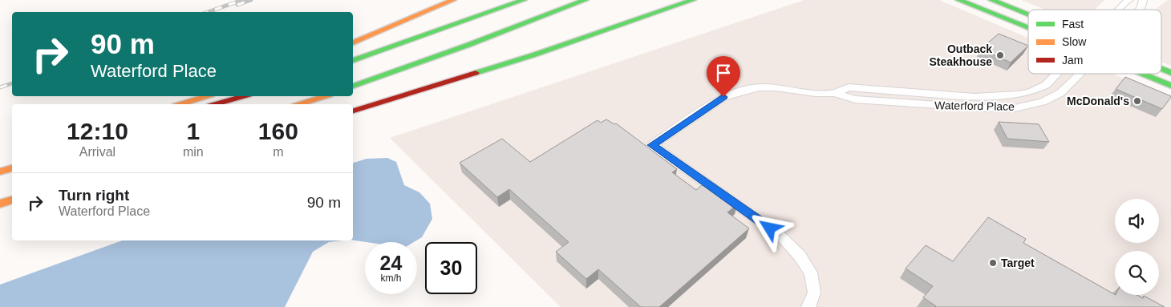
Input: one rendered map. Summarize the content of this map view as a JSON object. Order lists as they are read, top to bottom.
{
  "streets": {
    "street": ["Waterford Place"]
  },
  "places": ["Outback Steakhouse", "McDonald's", "Target"],
  "legend": ["Fast", "Slow", "Jam"],
  "page": {
    "turn": ["90 m", "Waterford Place"],
    "eta": [
      "12:10",
      "Arrival",
      "1",
      "min",
      "160",
      "m"
    ],
    "list": [
      {
        "name": "Turn right",
        "note": "Waterford Place",
        "value": "90 m"
      }
    ],
    "speed": "24 km/h",
    "limit": "30"
  }
}
